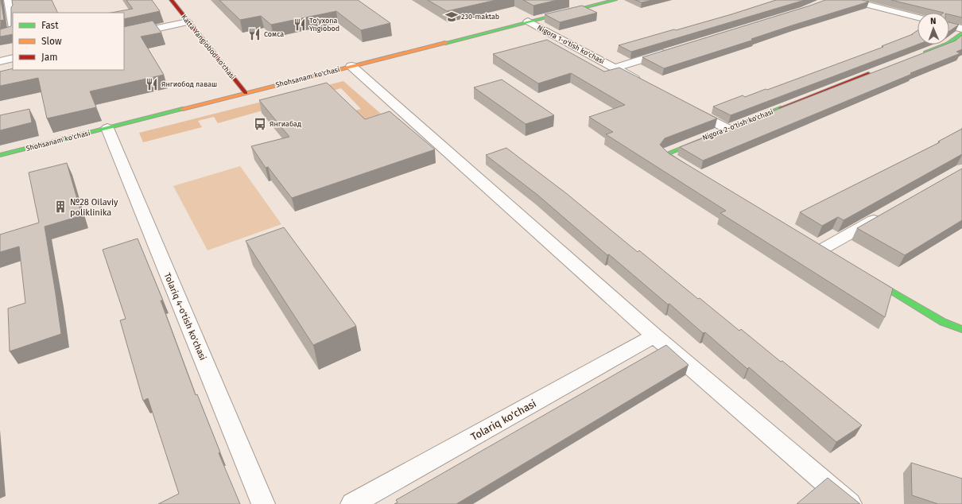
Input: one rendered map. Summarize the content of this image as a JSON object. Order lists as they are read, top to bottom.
{
  "streets": {
    "street": [
      "Nigora 1-o'tish ko'chasi",
      "Katta Yangiobod ko'chasi",
      "Shohsanam ko'chasi",
      "Nigora 2-o'tish ko'chasi",
      "Tolariq 4-o'tish ko'chasi",
      "Tolariq ko'chasi"
    ]
  },
  "crossings": [
    ["Nigora 1-o'tish ko'chasi", "Shohsanam ko'chasi"],
    ["Katta Yangiobod ko'chasi", "Shohsanam ko'chasi"],
    ["Shohsanam ko'chasi", "Tolariq 4-o'tish ko'chasi"]
  ],
  "places": {
    "school or university": ["230-maktab"],
    "restaurant": ["To'yxona Yngiobod", "Сомса", "Янгиобод лаваш"],
    "bus stop": ["Янгиабад"],
    "building": ["№28 Oilaviy poliklinika"]
  },
  "legend": ["Fast", "Slow", "Jam"],
  "north": "top"
}
